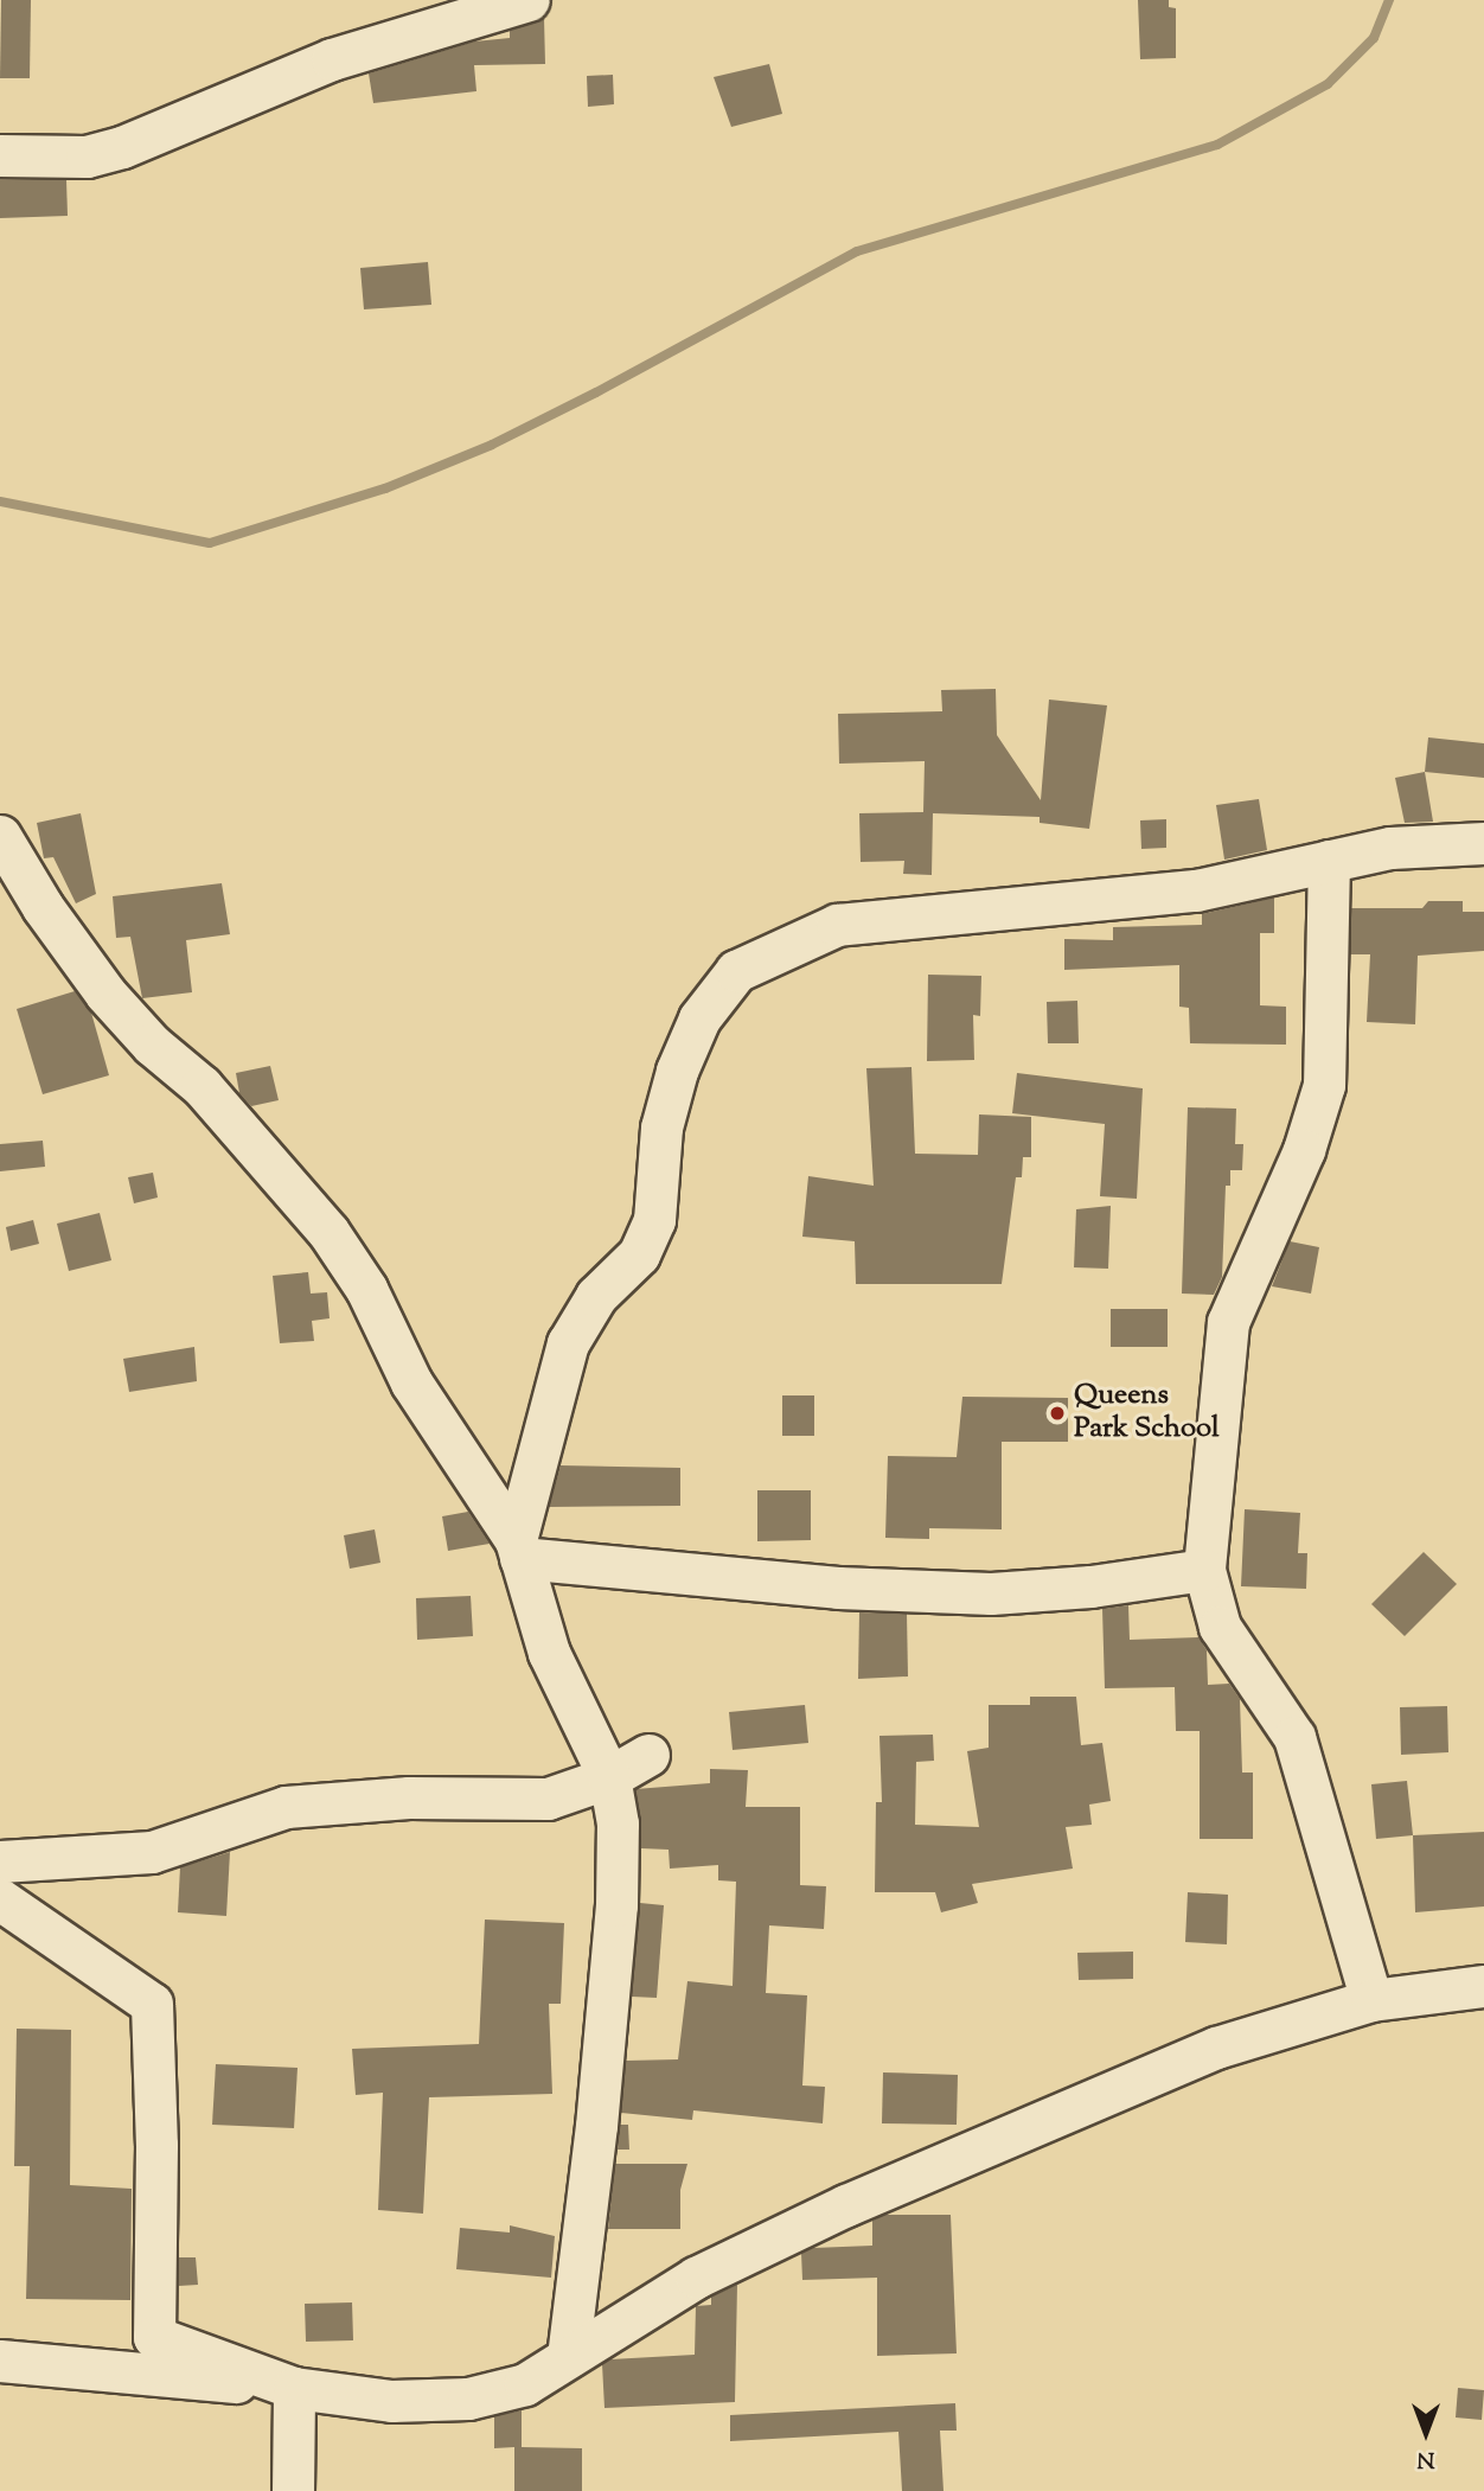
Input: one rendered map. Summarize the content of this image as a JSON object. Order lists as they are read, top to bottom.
{
  "places": ["Queens Park School"],
  "north": "bottom"
}
